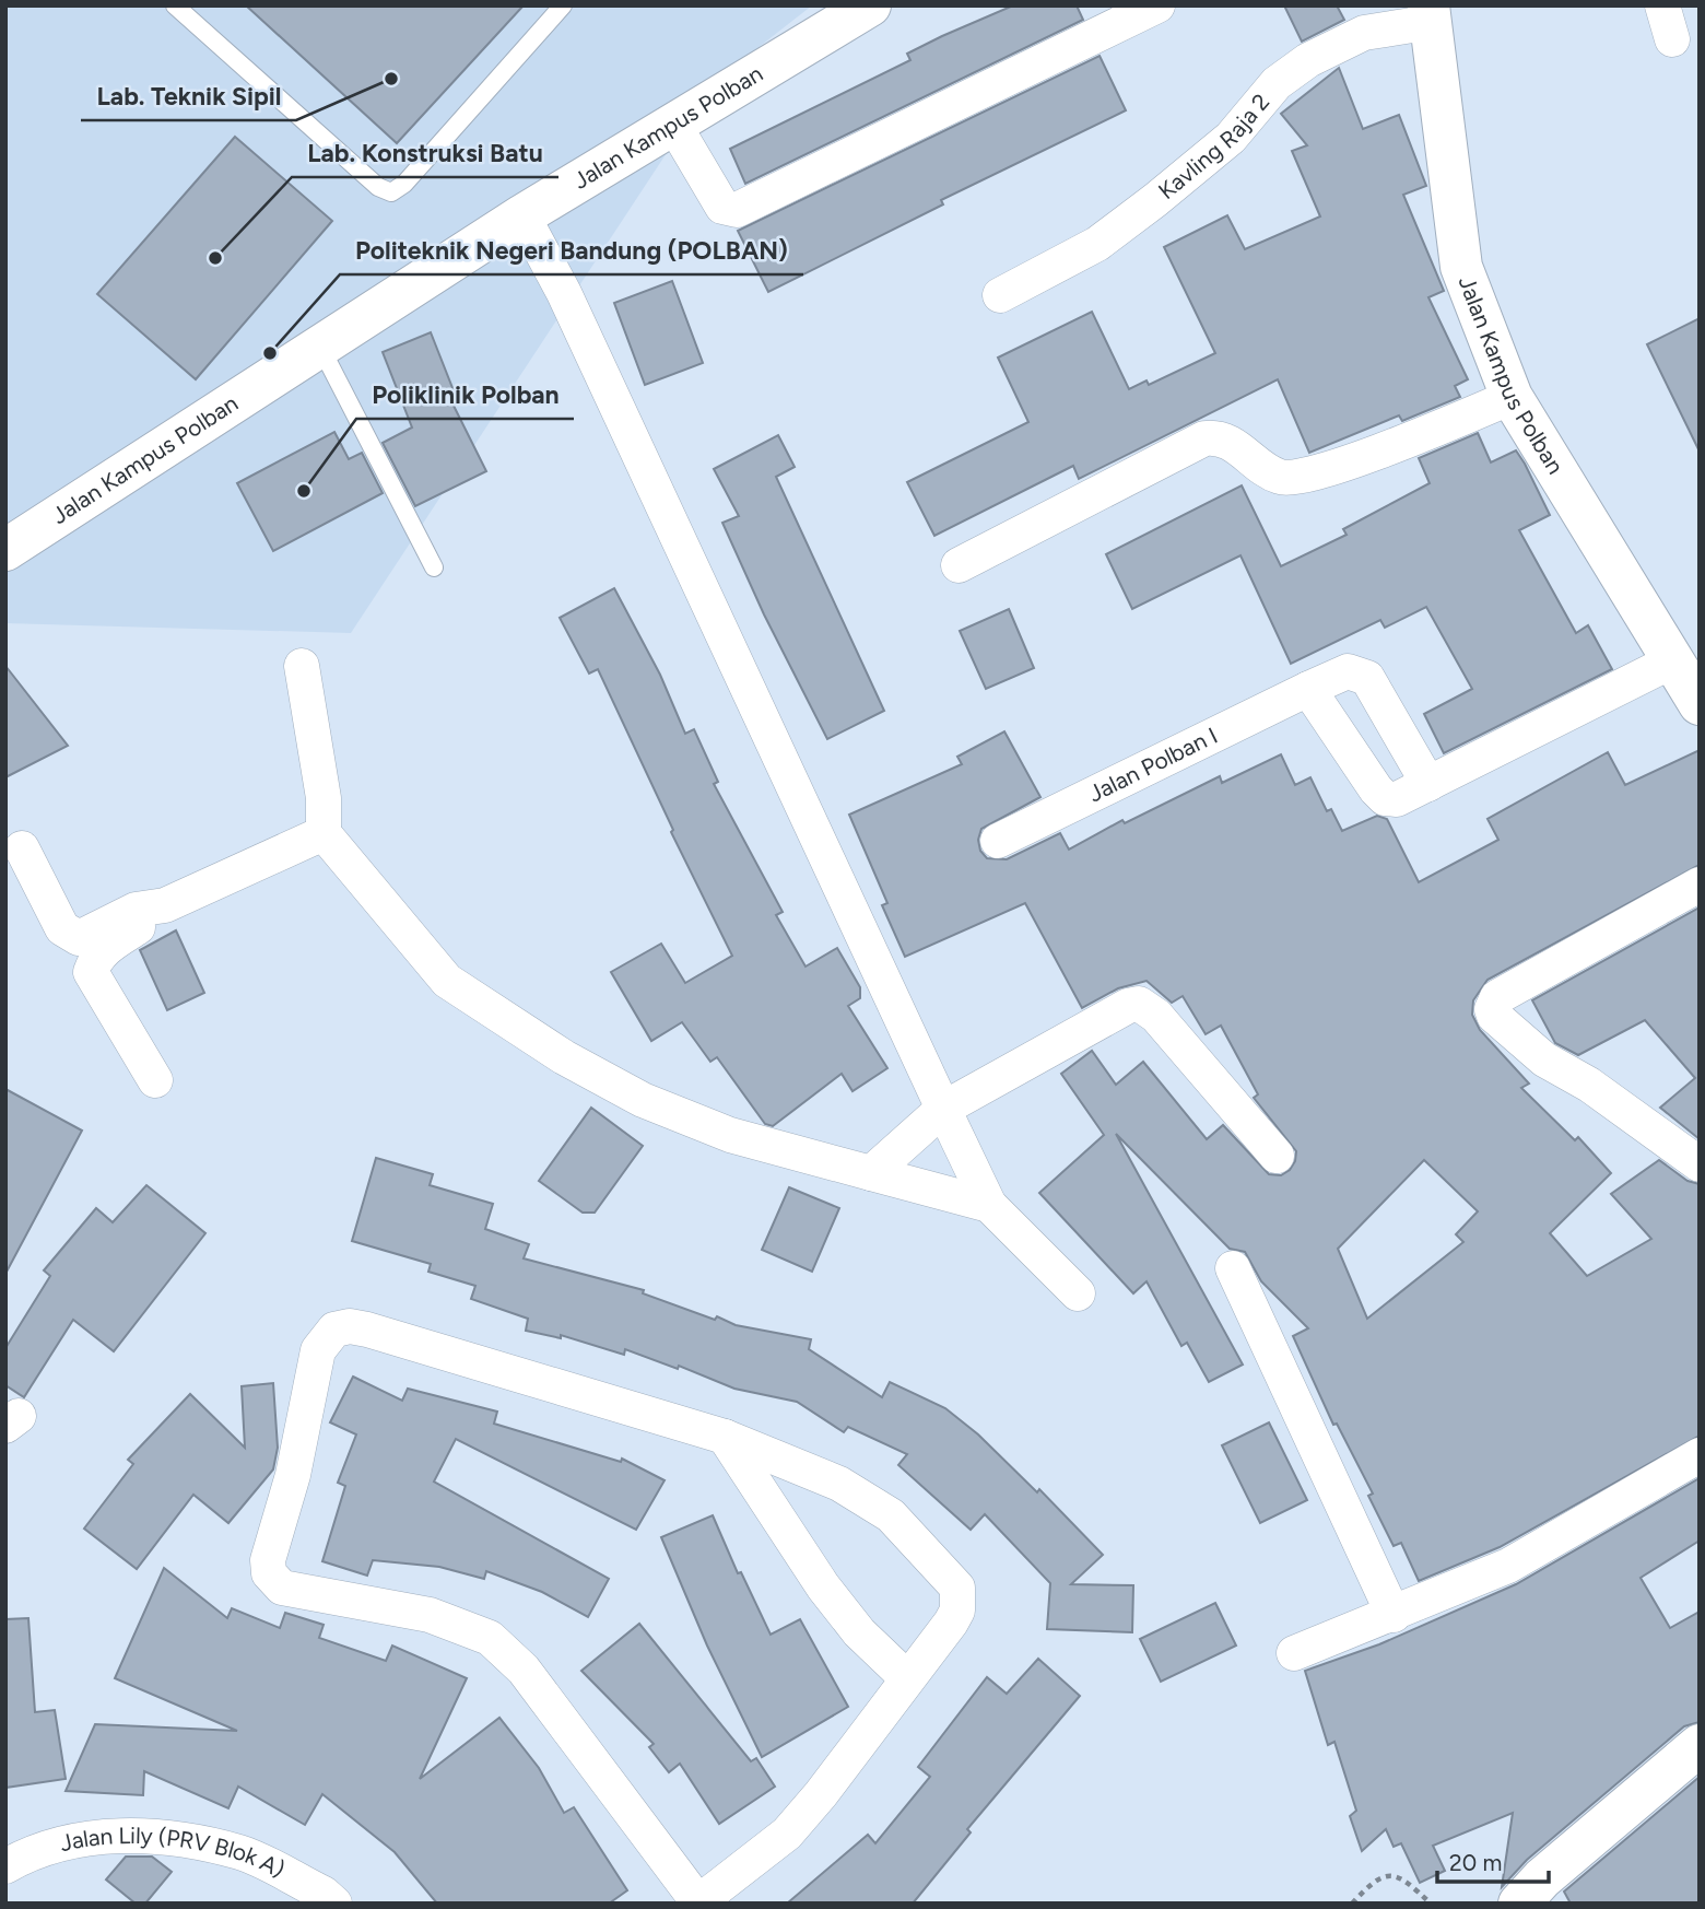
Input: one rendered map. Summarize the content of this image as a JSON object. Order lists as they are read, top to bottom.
{
  "streets": {
    "street": [
      "Jalan Kampus Polban",
      "Kavling Raja 2",
      "Jalan Polban I",
      "Jalan Lily (PRV Blok A)"
    ]
  },
  "crossings": [
    ["Jalan Kampus Polban", "Kavling Raja 2"]
  ],
  "places": [
    "Lab. Teknik Sipil",
    "Lab. Konstruksi Batu",
    "Politeknik Negeri Bandung (POLBAN)",
    "Poliklinik Polban"
  ],
  "scale_bar": "20 m"
}
